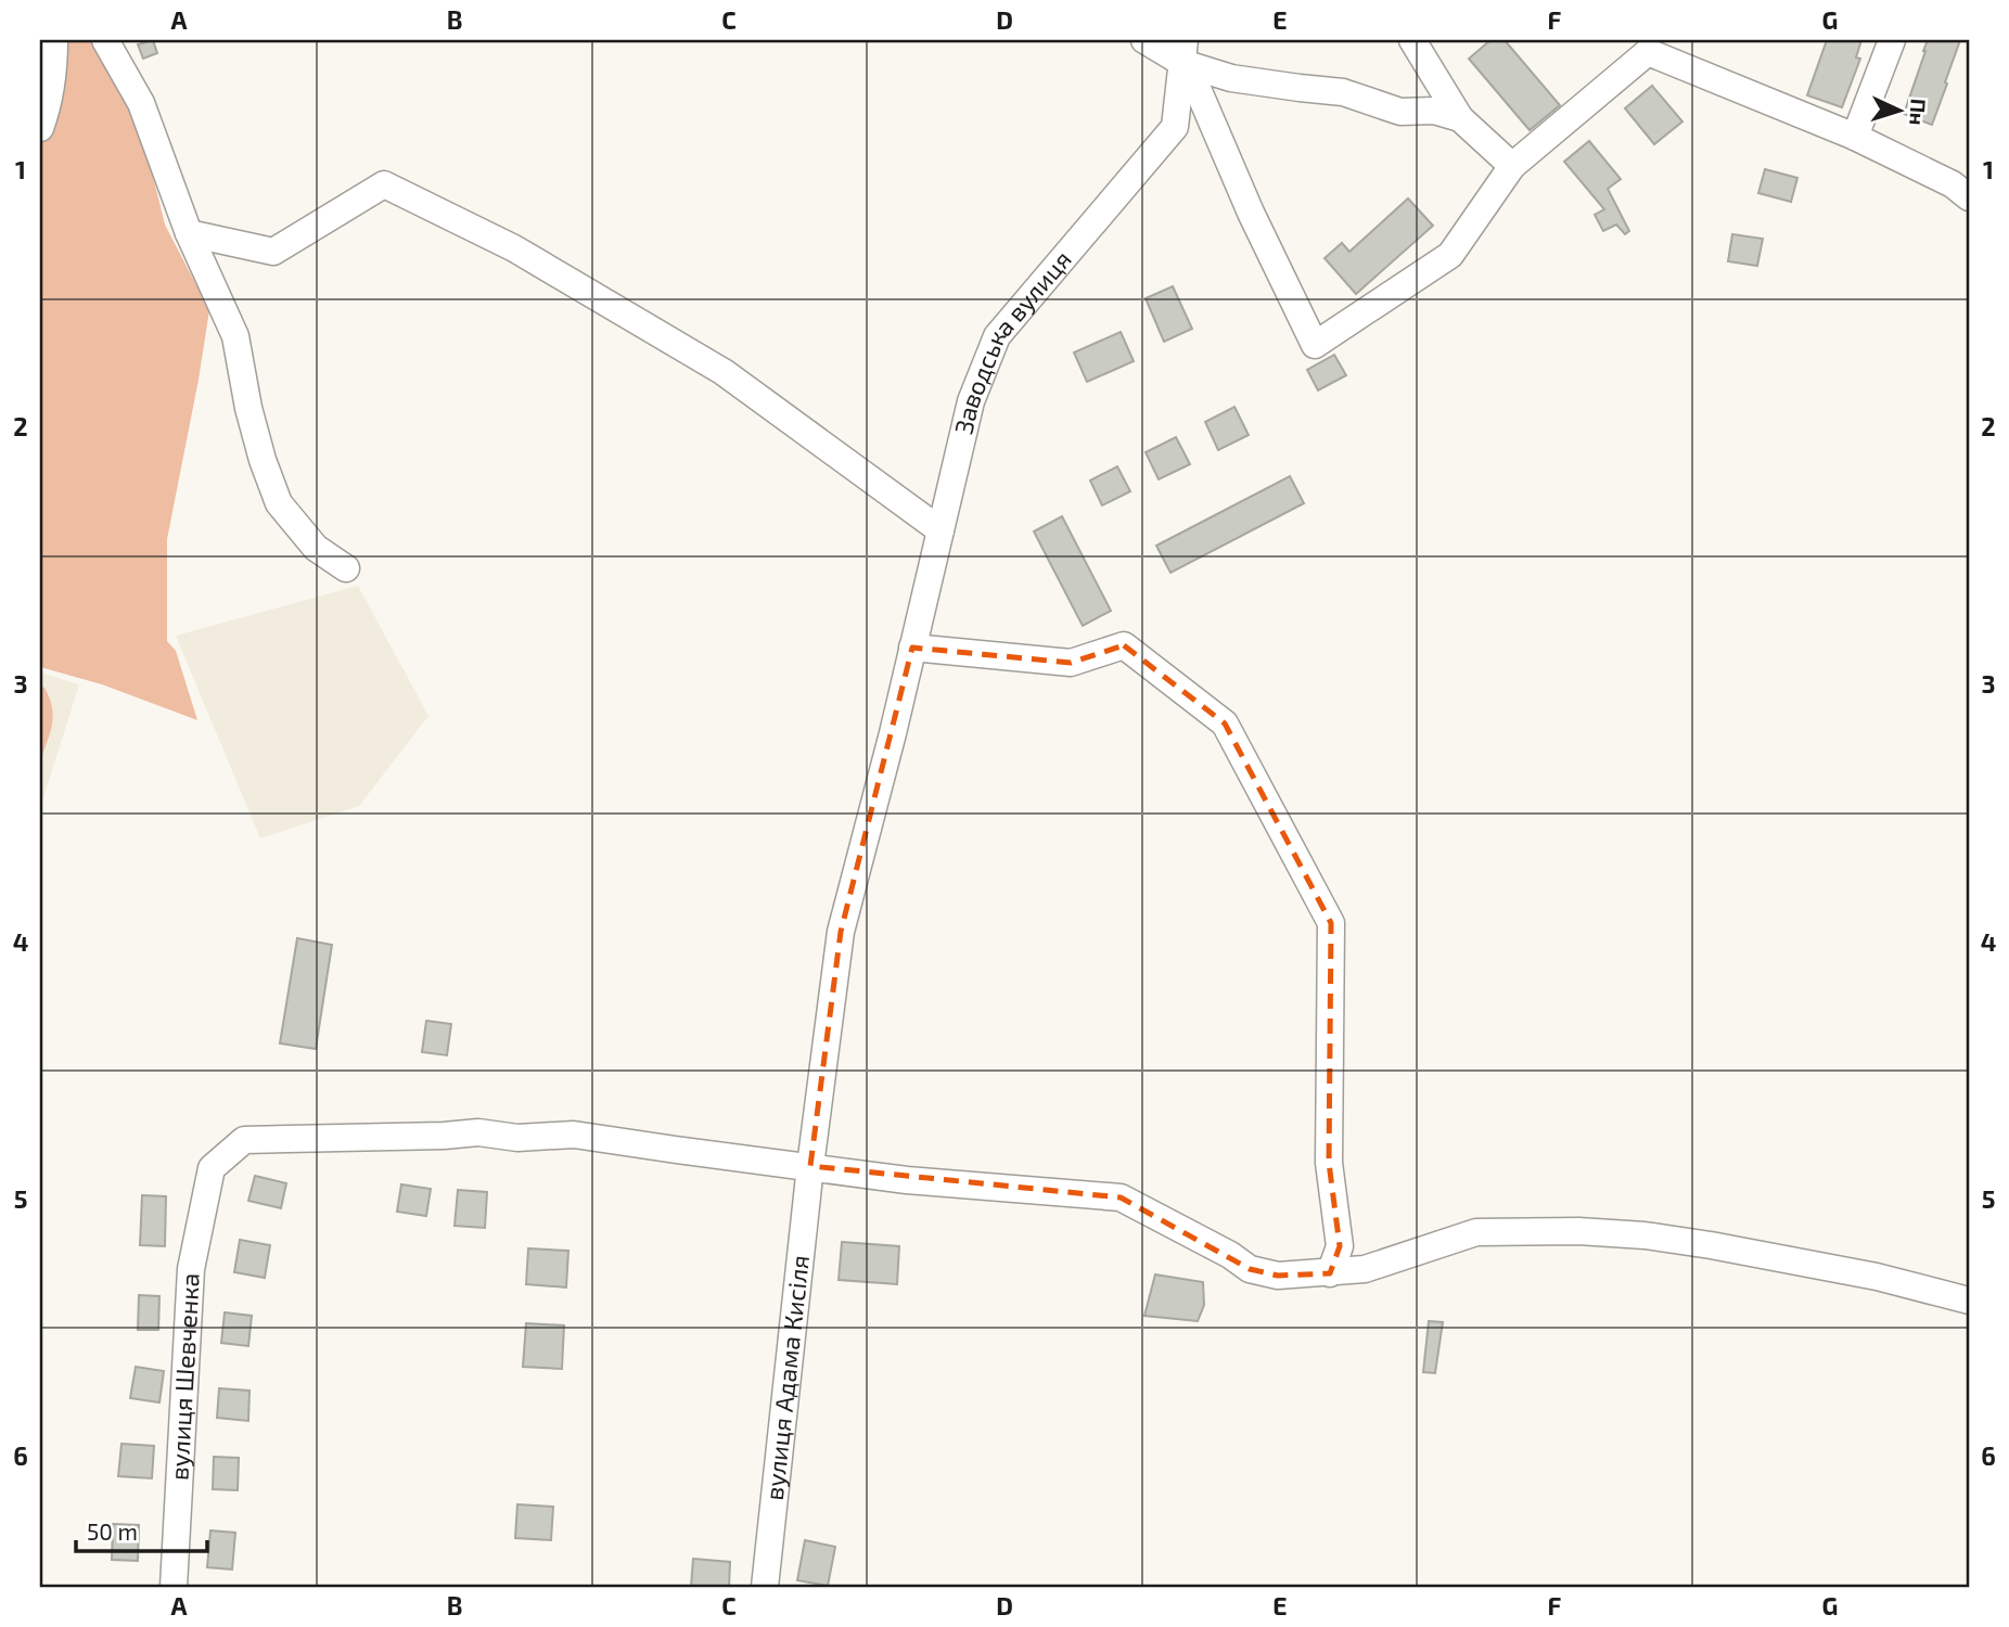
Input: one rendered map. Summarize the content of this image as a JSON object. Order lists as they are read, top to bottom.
{
  "streets": {
    "street": ["Заводська вулиця", "вулиця Шевченка", "вулиця Адама Кисіля"]
  },
  "crossings": [
    ["Заводська вулиця", "вулиця Адама Кисіля"],
    ["вулиця Шевченка", "вулиця Адама Кисіля"]
  ],
  "scale_bar": "50 m",
  "north": "right",
  "grid": {
    "columns": [
      "A",
      "B",
      "C",
      "D",
      "E",
      "F",
      "G"
    ],
    "rows": [
      "1",
      "2",
      "3",
      "4",
      "5",
      "6"
    ]
  }
}
